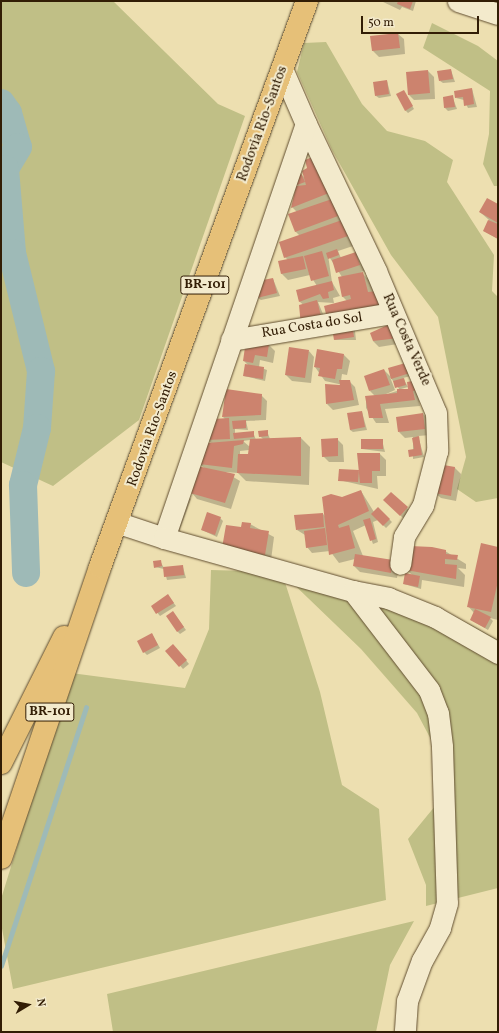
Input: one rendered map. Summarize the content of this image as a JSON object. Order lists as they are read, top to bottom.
{
  "streets": {
    "highway": ["Rodovia Rio-Santos", "BR-101"],
    "street": ["Rua Costa do Sol", "Rua Costa Verde"]
  },
  "crossings": [
    ["Rodovia Rio-Santos", "Rua Costa Verde"],
    ["Rua Costa do Sol", "Rua Costa Verde"]
  ],
  "scale_bar": "50 m",
  "north": "right"
}
